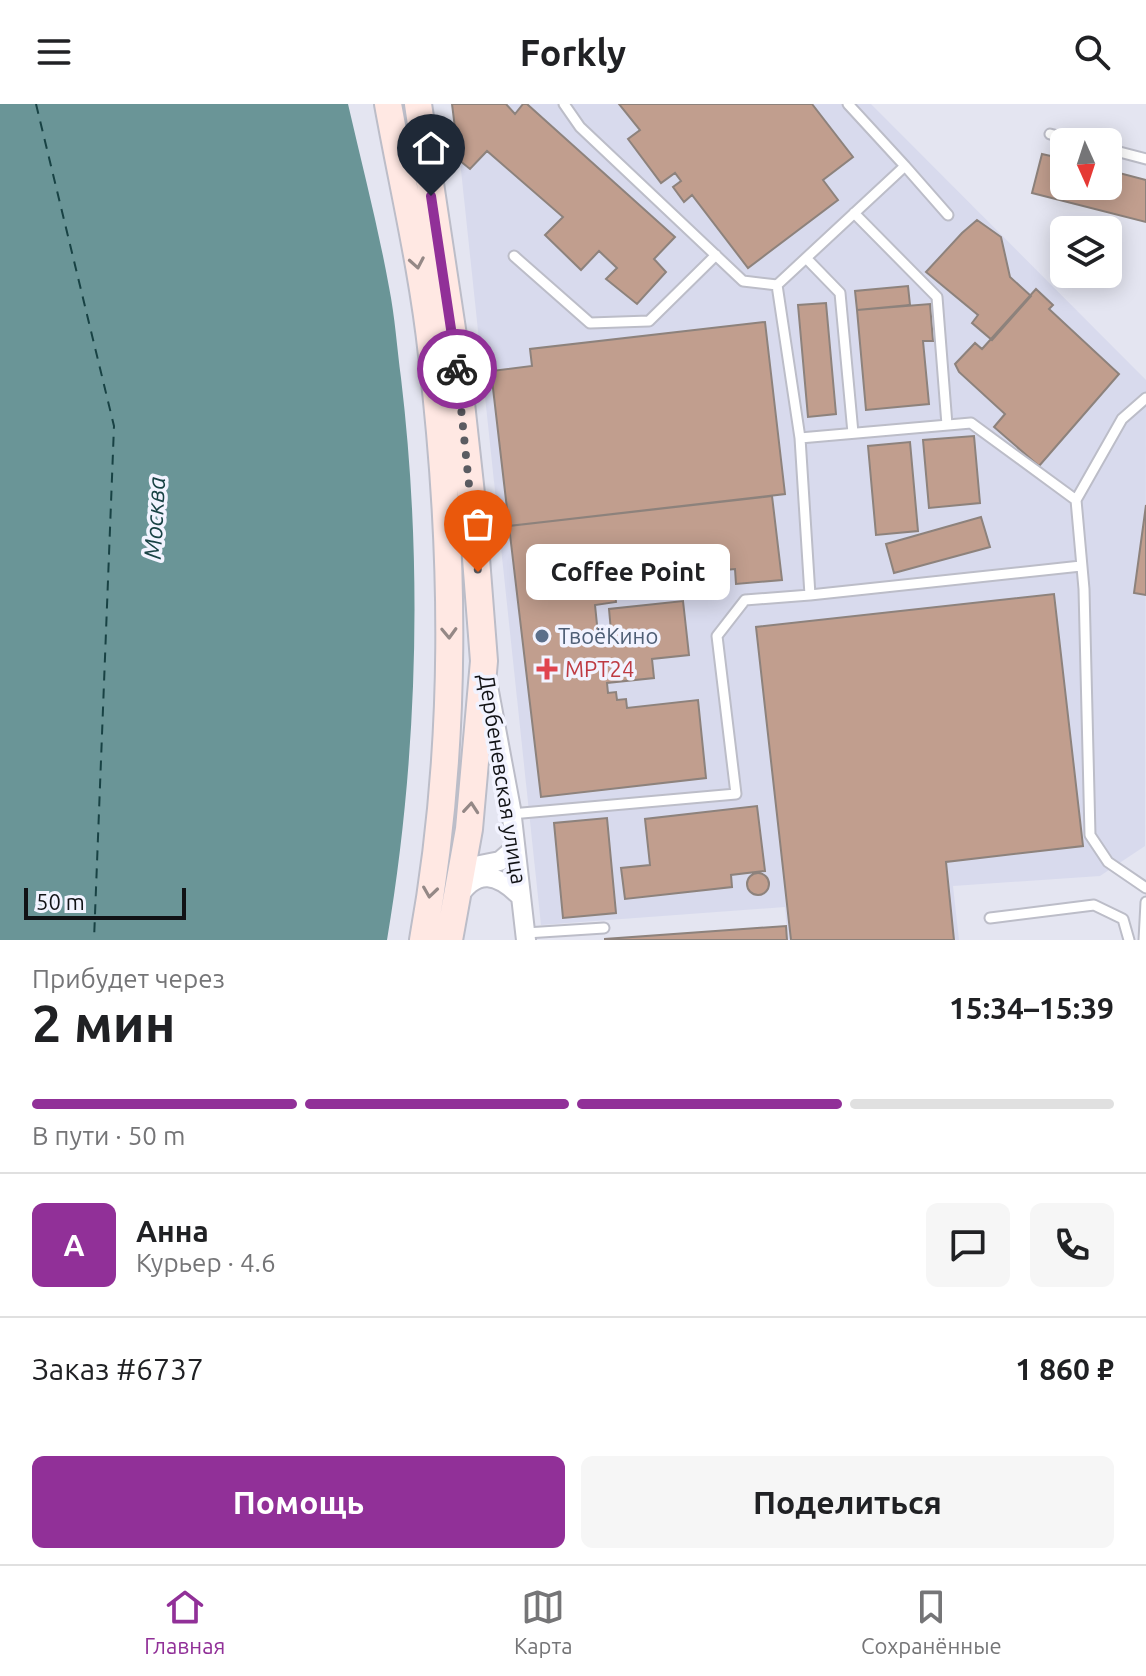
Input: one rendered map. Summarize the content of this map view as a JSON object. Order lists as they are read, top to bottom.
{
  "streets": {
    "street": ["Дербеневская улица"]
  },
  "water": ["Москва"],
  "places": {
    "other": ["Coffee Point", "ТвоёКино"],
    "health": ["МРТ24"]
  },
  "scale_bar": "50 m",
  "north": "bottom",
  "page": {
    "header": "Forkly",
    "bubble": "Coffee Point",
    "scale": "50 m",
    "heading": ["2 мин", "Прибудет через", "15:34–15:39"],
    "panel": [
      "Анна",
      "Курьер · 4.6",
      "Заказ #6737",
      "1 860 ₽"
    ],
    "bar": "В пути · 50 m",
    "round": "А",
    "buttons": ["Помощь", "Поделиться"],
    "tabs": ["Главная", "Карта", "Сохранённые"]
  }
}
